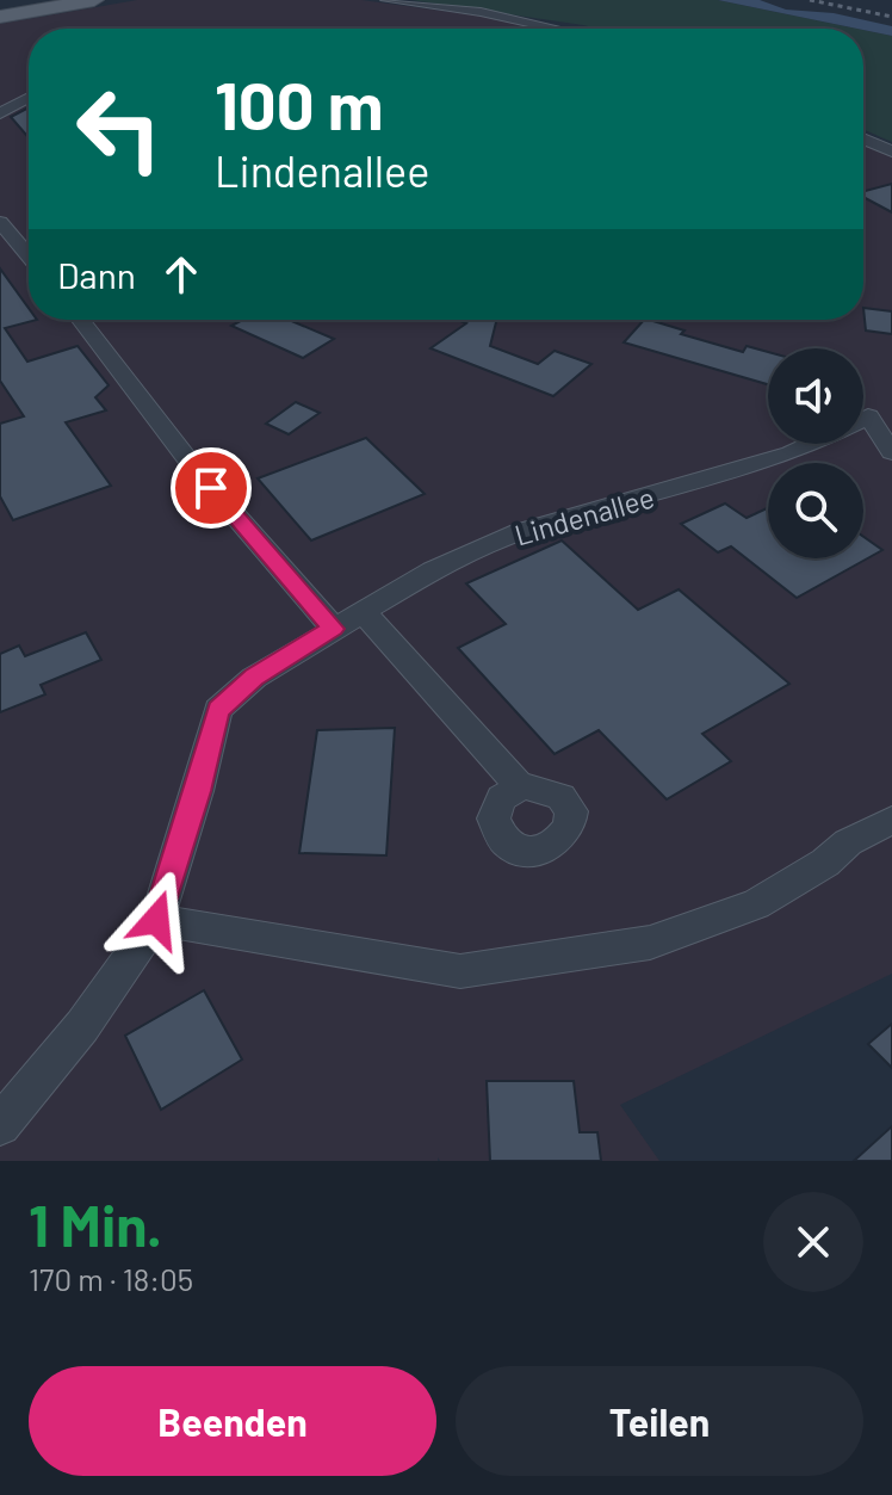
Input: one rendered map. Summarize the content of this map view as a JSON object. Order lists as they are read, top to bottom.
{
  "streets": {
    "street": ["Lindenallee"]
  },
  "page": {
    "turn": ["100 m", "Lindenallee"],
    "then": "Dann",
    "heading": ["1 Min.", "170 m · 18:05"],
    "buttons": ["Beenden", "Teilen"]
  }
}
